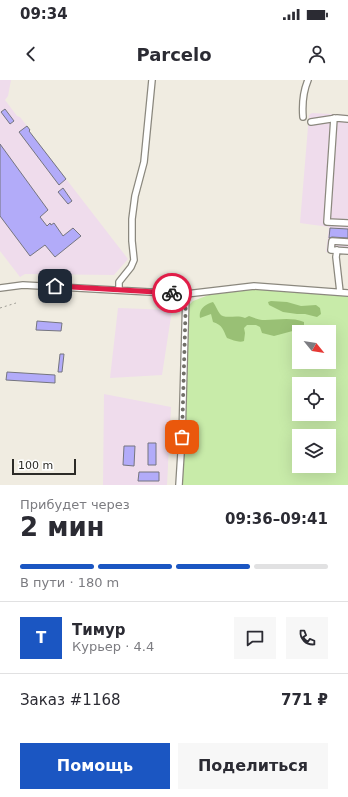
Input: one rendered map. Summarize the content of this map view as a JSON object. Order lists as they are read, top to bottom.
{
  "scale_bar": "100 m",
  "north": "bottom right",
  "page": {
    "status": "09:34",
    "header": "Parcelo",
    "scale": "100 m",
    "heading": ["2 мин", "Прибудет через", "09:36–09:41"],
    "panel": [
      "Тимур",
      "Курьер · 4.4",
      "Заказ #1168",
      "771 ₽"
    ],
    "bar": "В пути · 180 m",
    "round": "Т",
    "buttons": ["Помощь", "Поделиться"]
  }
}
